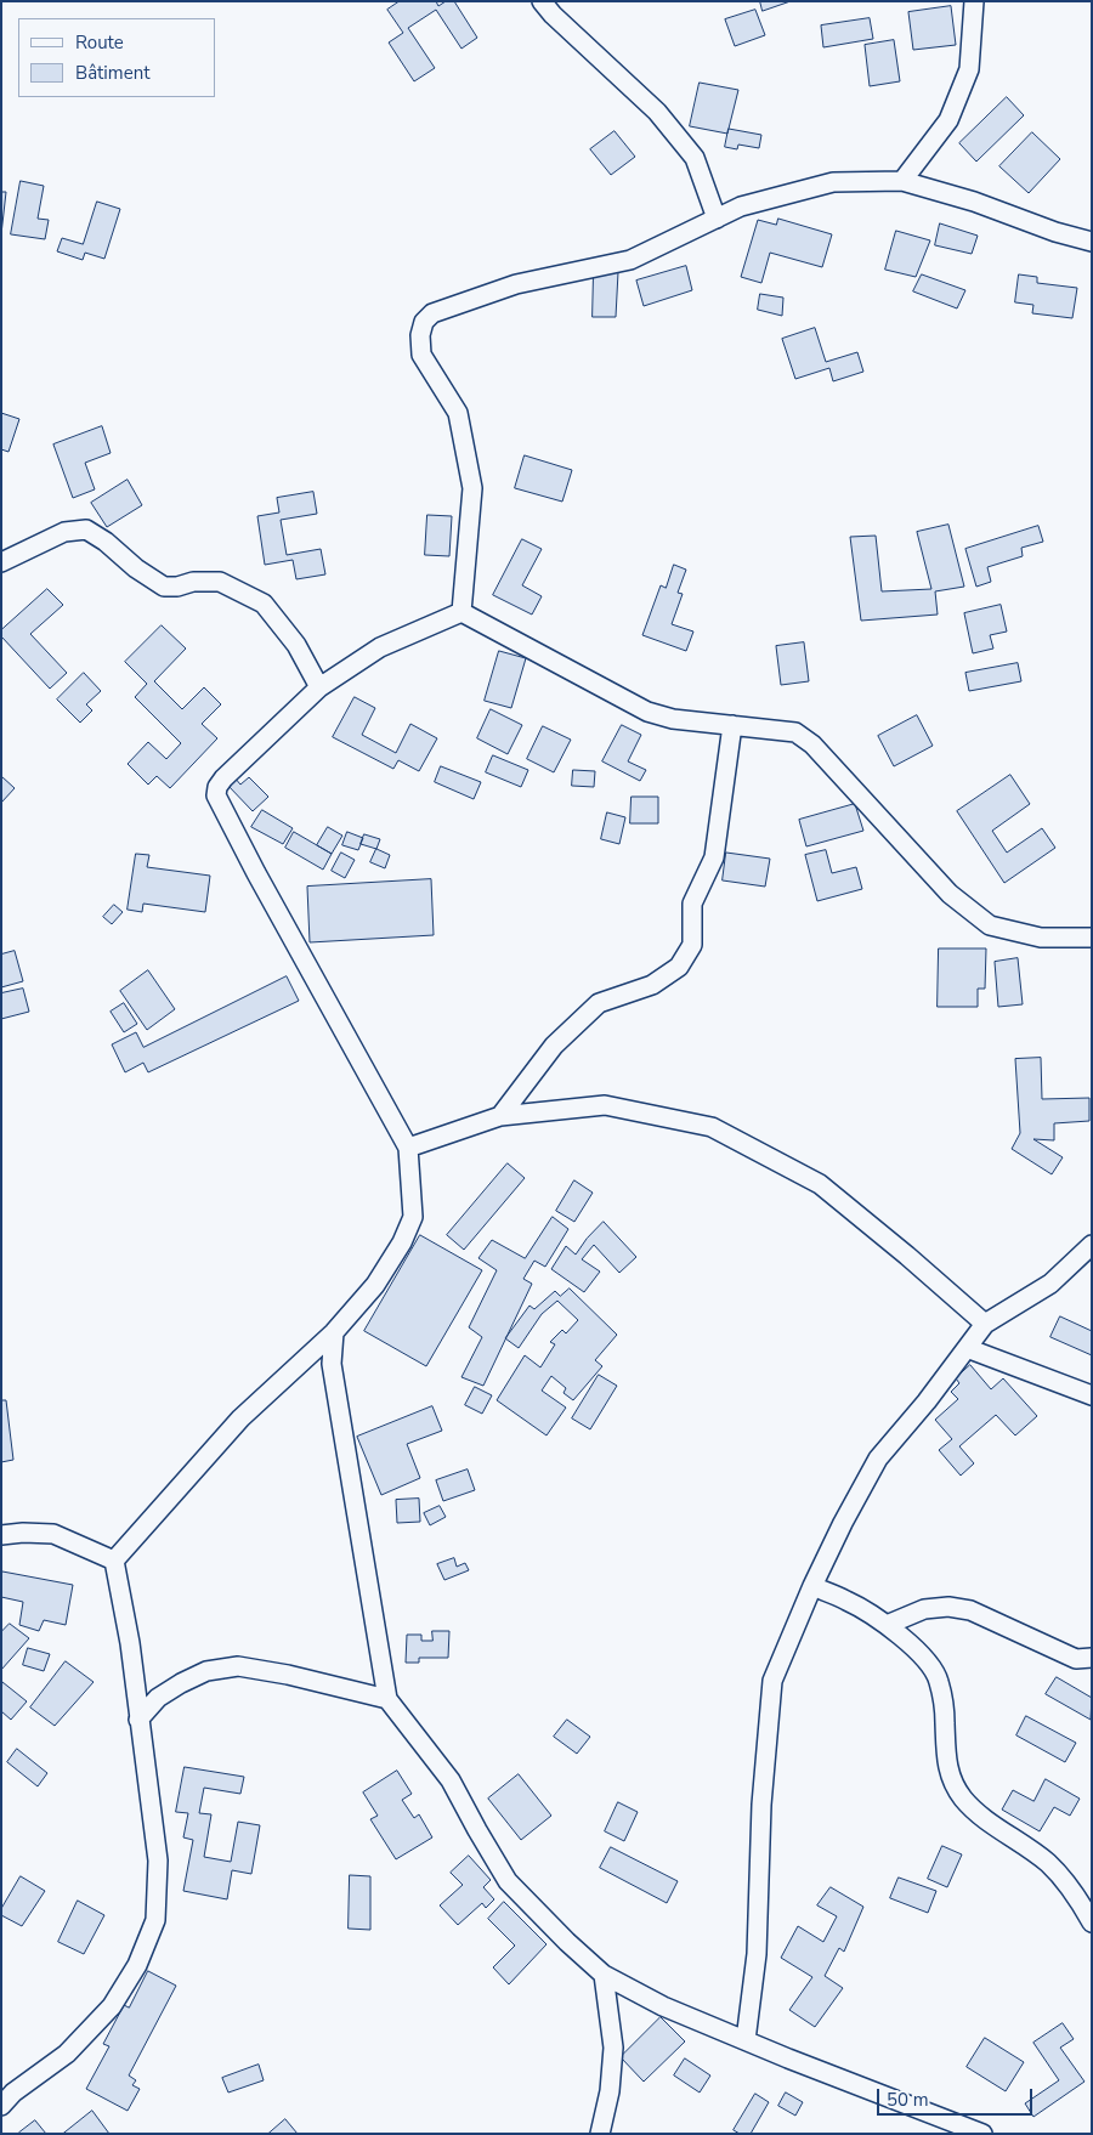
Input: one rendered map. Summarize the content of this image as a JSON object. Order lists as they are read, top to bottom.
{
  "legend": ["Route", "Bâtiment"],
  "scale_bar": "50 m"
}
